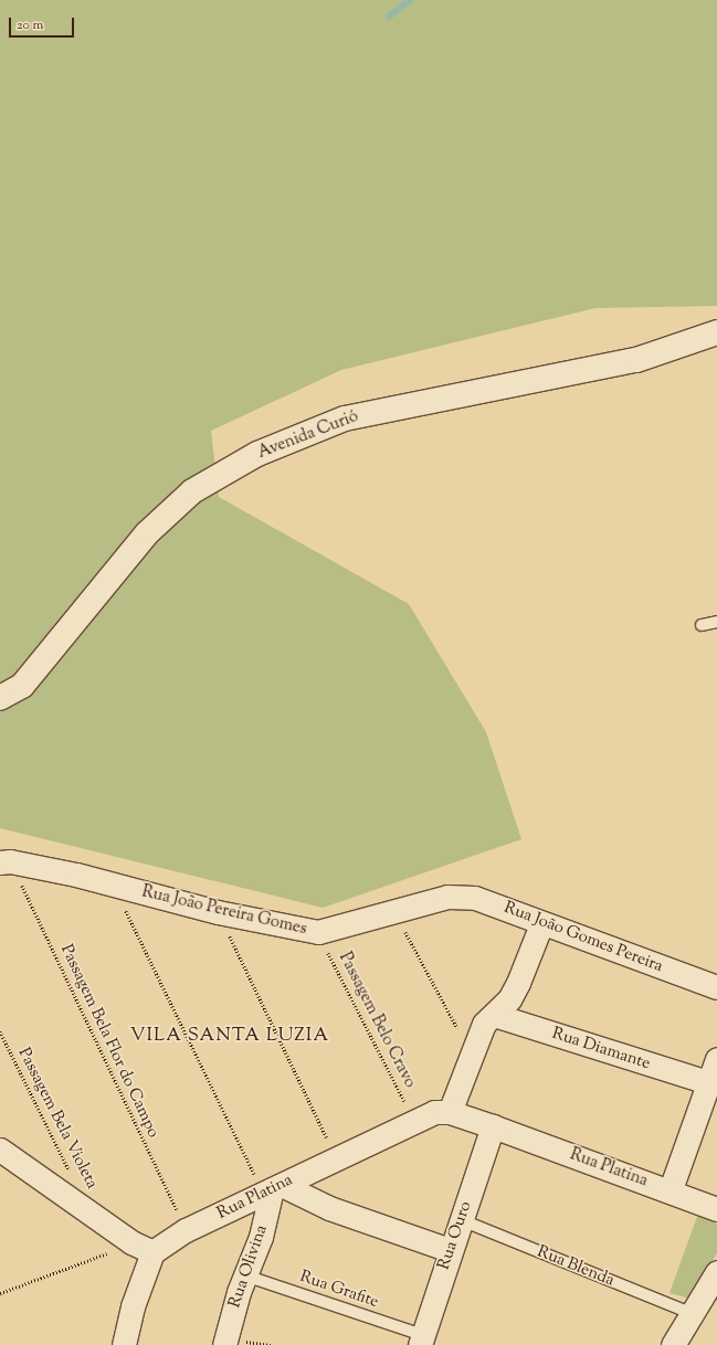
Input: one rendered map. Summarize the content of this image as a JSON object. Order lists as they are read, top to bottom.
{
  "streets": {
    "street": [
      "Avenida Curió",
      "Rua João Pereira Gomes",
      "Rua João Gomes Pereira",
      "Rua Diamante",
      "Rua Platina",
      "Rua Ouro",
      "Rua Olivina"
    ],
    "lane": ["Rua Blenda", "Rua Grafite"],
    "path": ["Passagem Belo Cravo", "Passagem Bela Flor do Campo", "Passagem Bela Violeta"]
  },
  "crossings": [
    ["Rua João Pereira Gomes", "Rua João Gomes Pereira"],
    ["Rua João Pereira Gomes", "Passagem Belo Cravo"],
    ["Rua João Pereira Gomes", "Passagem Bela Flor do Campo"],
    ["Passagem Belo Cravo", "Rua Platina"],
    ["Passagem Bela Flor do Campo", "Rua Platina"],
    ["Rua Platina", "Rua Ouro"],
    ["Rua Platina", "Rua Olivina"],
    ["Rua Ouro", "Rua Blenda"],
    ["Rua Ouro", "Rua Grafite"],
    ["Rua Olivina", "Rua Grafite"]
  ],
  "districts": ["VILA SANTA LUZIA"],
  "scale_bar": "20 m"
}
